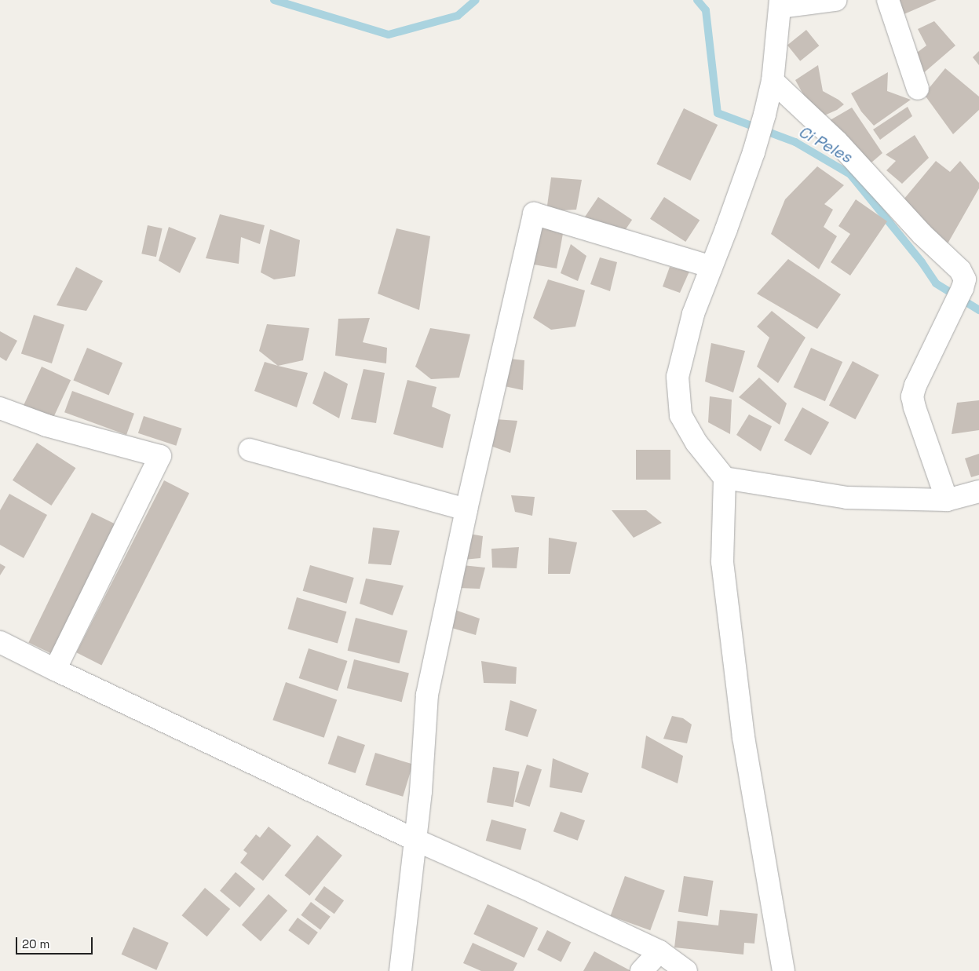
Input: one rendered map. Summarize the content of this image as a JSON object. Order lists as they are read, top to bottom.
{
  "water": ["Ci Peles"],
  "scale_bar": "20 m"
}
